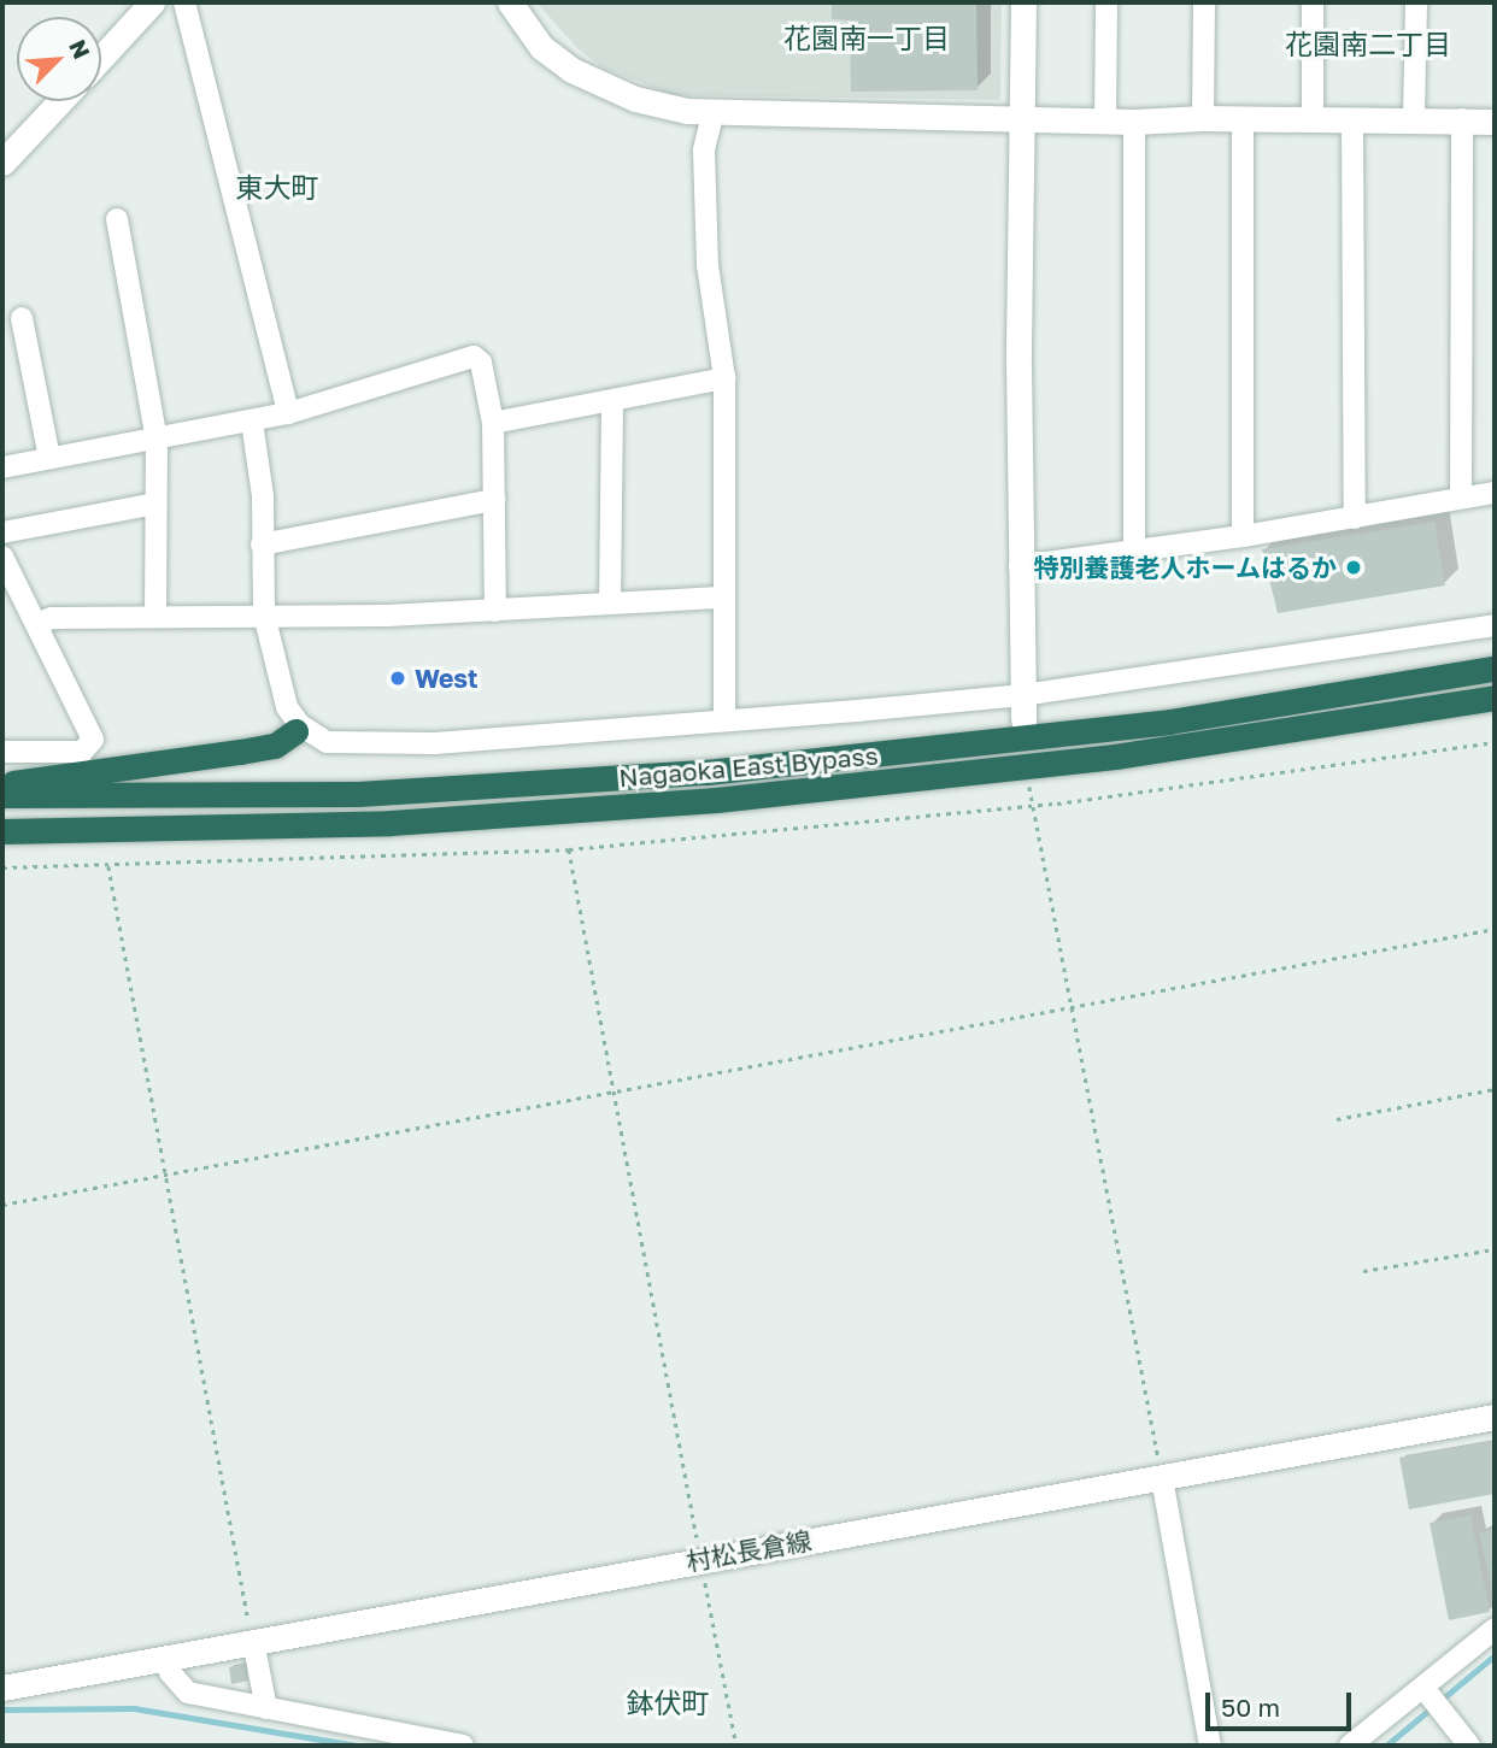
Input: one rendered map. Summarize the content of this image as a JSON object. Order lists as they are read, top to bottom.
{
  "streets": {
    "highway": ["Nagaoka East Bypass"],
    "street": ["村松長倉線"]
  },
  "districts": [
    "花園南一丁目",
    "花園南二丁目",
    "東大町",
    "鉢伏町"
  ],
  "places": ["特別養護老人ホームはるか", "West"],
  "scale_bar": "50 m",
  "north": "top right"
}
